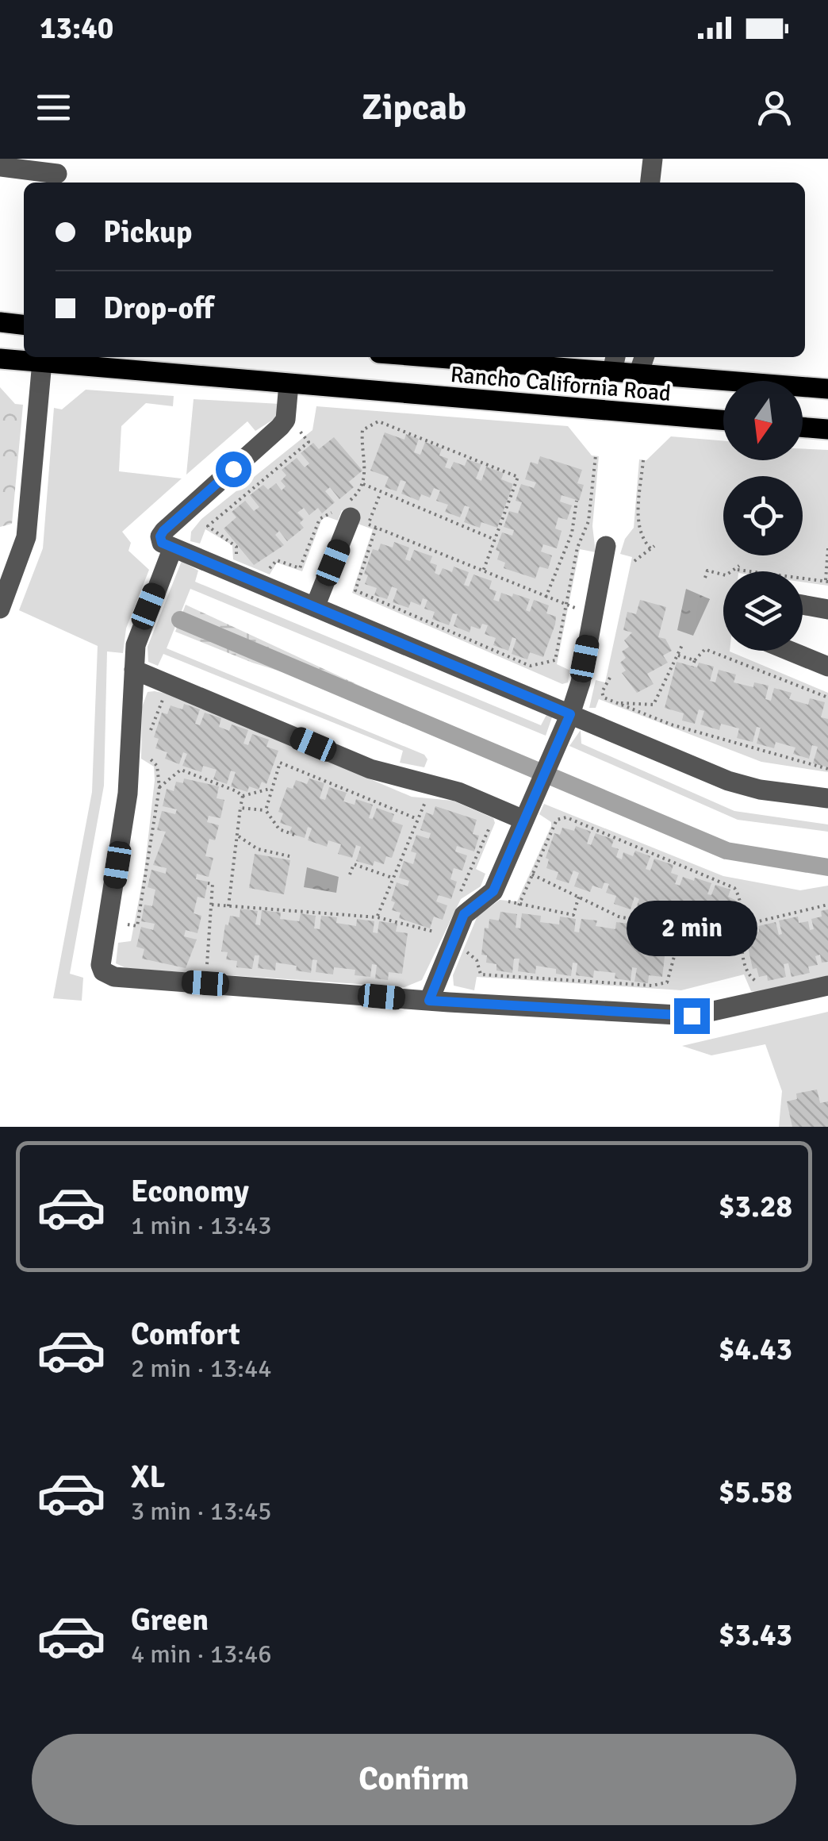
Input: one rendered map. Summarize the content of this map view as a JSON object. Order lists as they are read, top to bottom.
{
  "streets": {
    "main road": ["Rancho California Road"]
  },
  "north": "bottom",
  "page": {
    "status": "13:40",
    "header": "Zipcab",
    "banner": ["Pickup", "Drop-off"],
    "bubble": "2 min",
    "list": [
      {
        "name": "Economy",
        "note": "1 min · 13:43",
        "value": "$3.28"
      },
      {
        "name": "Comfort",
        "note": "2 min · 13:44",
        "value": "$4.43"
      },
      {
        "name": "XL",
        "note": "3 min · 13:45",
        "value": "$5.58"
      },
      {
        "name": "Green",
        "note": "4 min · 13:46",
        "value": "$3.43"
      }
    ],
    "buttons": "Confirm"
  }
}
